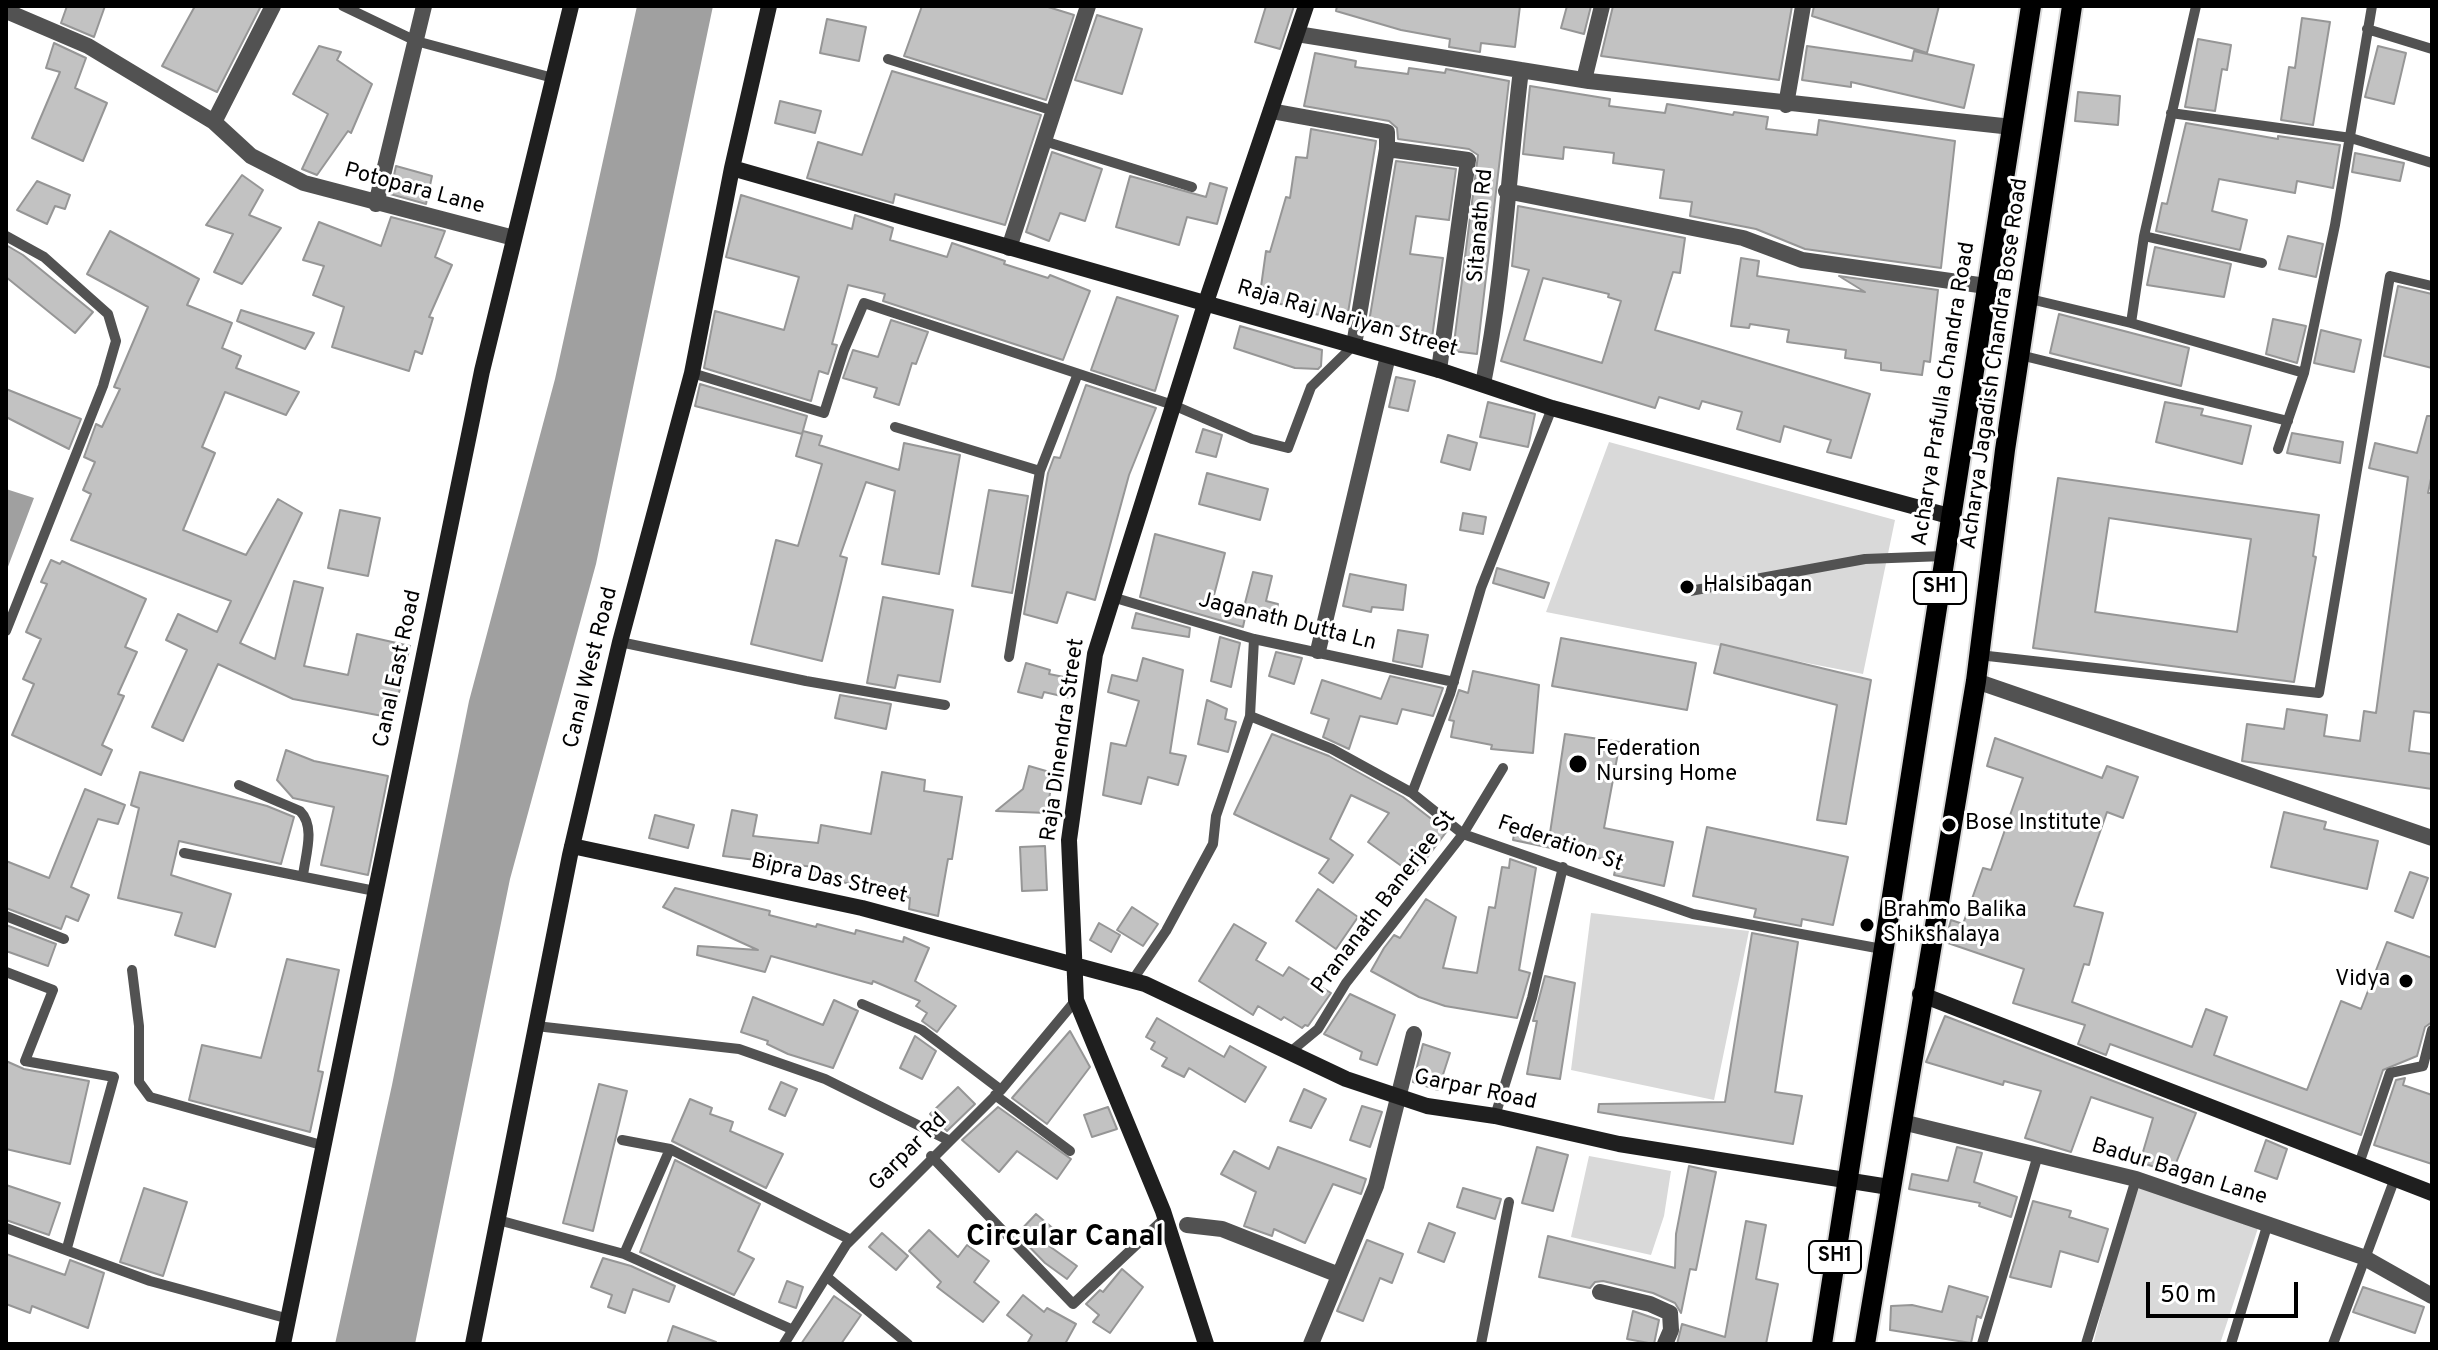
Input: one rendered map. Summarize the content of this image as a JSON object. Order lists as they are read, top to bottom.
{
  "streets": {
    "main road": [
      "Raja Raj Nariyan Street",
      "Acharya Jagadish Chandra Bose Road",
      "Acharya Prafulla Chandra Road",
      "SH1",
      "Canal West Road",
      "Canal East Road",
      "Raja Dinendra Street",
      "Bipra Das Street",
      "Garpar Road"
    ],
    "street": ["Potopara Lane", "Sitanath Rd", "Badur Bagan Lane"],
    "lane": [
      "Jaganath Dutta Ln",
      "Federation St",
      "Prananath Banerjee St",
      "Garpar Rd"
    ]
  },
  "crossings": [
    ["Potopara Lane", "Canal East Road"],
    ["Sitanath Rd", "Raja Raj Nariyan Street"],
    ["Raja Raj Nariyan Street", "Acharya Prafulla Chandra Road"],
    ["Raja Raj Nariyan Street", "Canal West Road"],
    ["Raja Raj Nariyan Street", "Raja Dinendra Street"],
    ["Acharya Jagadish Chandra Bose Road", "Garpar Road"],
    ["Acharya Jagadish Chandra Bose Road", "Badur Bagan Lane"],
    ["Acharya Prafulla Chandra Road", "SH1"],
    ["Acharya Prafulla Chandra Road", "Federation St"],
    ["Acharya Prafulla Chandra Road", "Garpar Road"],
    ["SH1", "Garpar Road"],
    ["Jaganath Dutta Ln", "Raja Dinendra Street"],
    ["Canal West Road", "Bipra Das Street"],
    ["Raja Dinendra Street", "Bipra Das Street"],
    ["Raja Dinendra Street", "Garpar Road"],
    ["Raja Dinendra Street", "Garpar Rd"],
    ["Federation St", "Prananath Banerjee St"],
    ["Bipra Das Street", "Garpar Road"],
    ["Prananath Banerjee St", "Garpar Road"]
  ],
  "districts": ["Circular Canal"],
  "places": [
    "Halsibagan",
    "Federation Nursing Home",
    "Bose Institute",
    "Brahmo Balika Shikshalaya",
    "Vidya"
  ],
  "scale_bar": "50 m"
}
